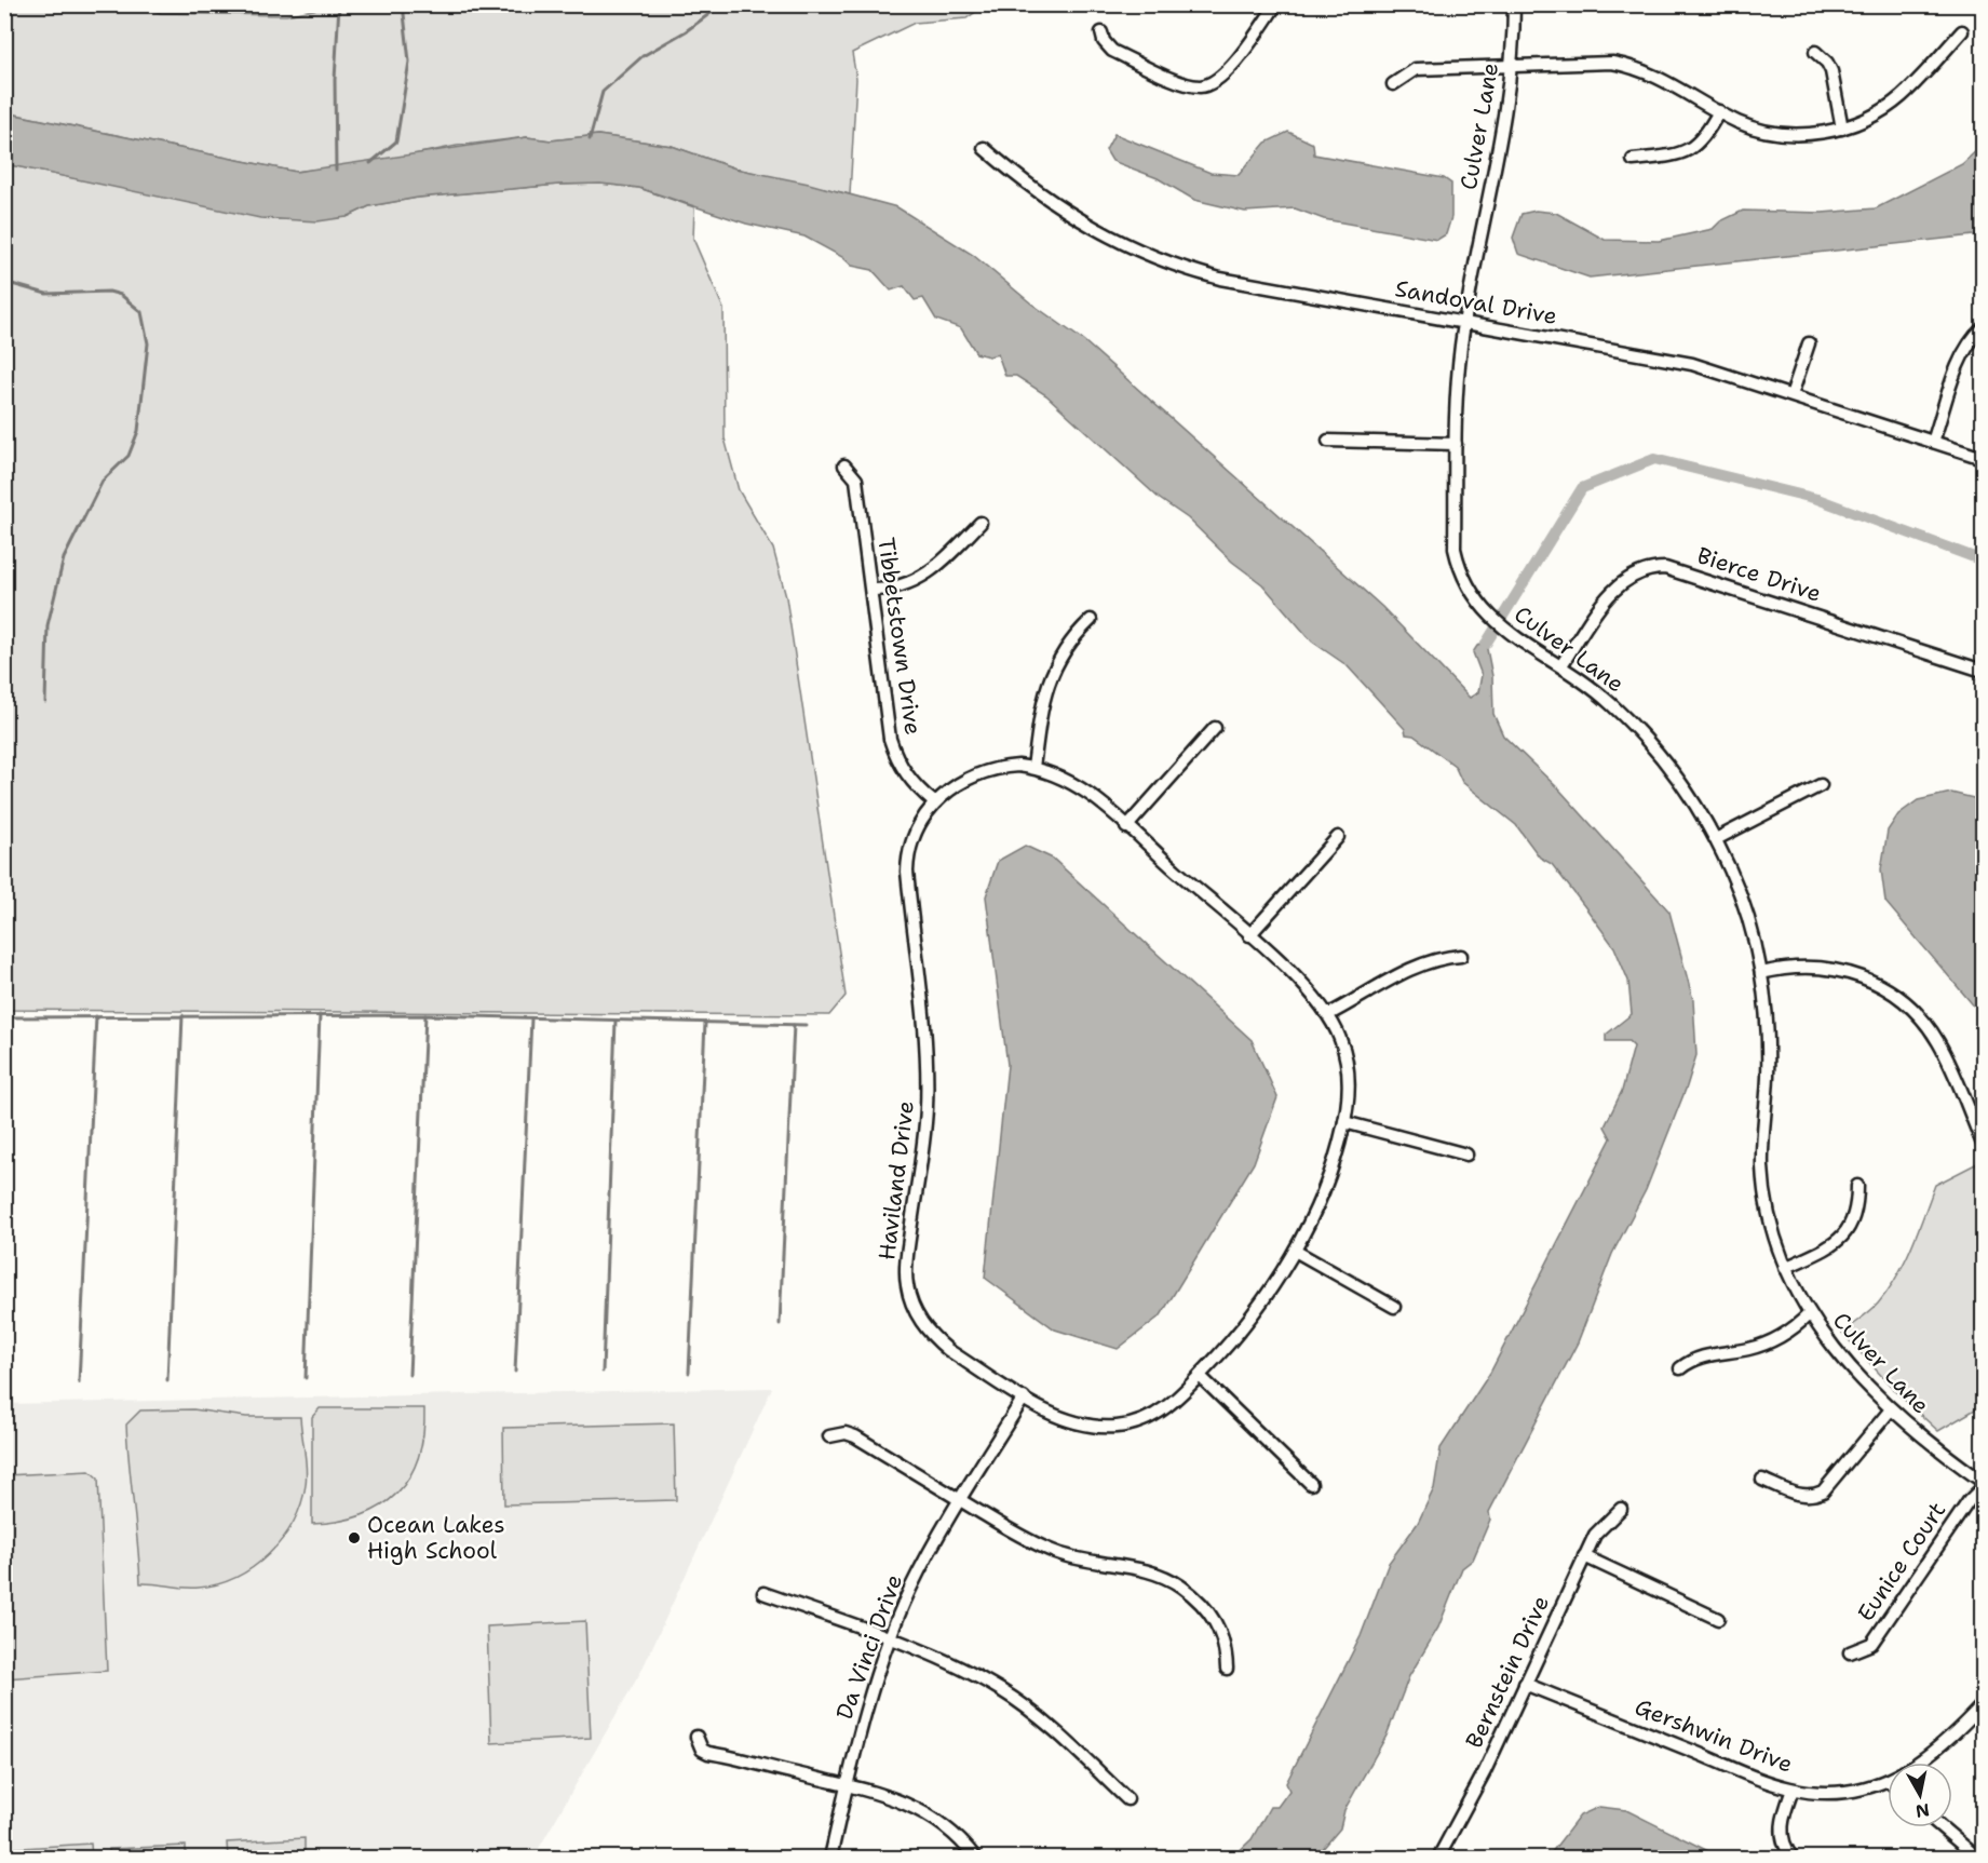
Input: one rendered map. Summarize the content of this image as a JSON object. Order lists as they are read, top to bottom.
{
  "streets": {
    "street": [
      "Culver Lane",
      "Sandoval Drive",
      "Bierce Drive",
      "Tibbetstown Drive",
      "Haviland Drive",
      "Eunice Court",
      "Da Vinci Drive",
      "Bernstein Drive",
      "Gershwin Drive"
    ]
  },
  "crossings": [
    ["Culver Lane", "Sandoval Drive"],
    ["Culver Lane", "Bierce Drive"],
    ["Culver Lane", "Eunice Court"],
    ["Tibbetstown Drive", "Haviland Drive"],
    ["Haviland Drive", "Da Vinci Drive"],
    ["Bernstein Drive", "Gershwin Drive"]
  ],
  "places": ["Ocean Lakes High School"],
  "north": "bottom"
}
